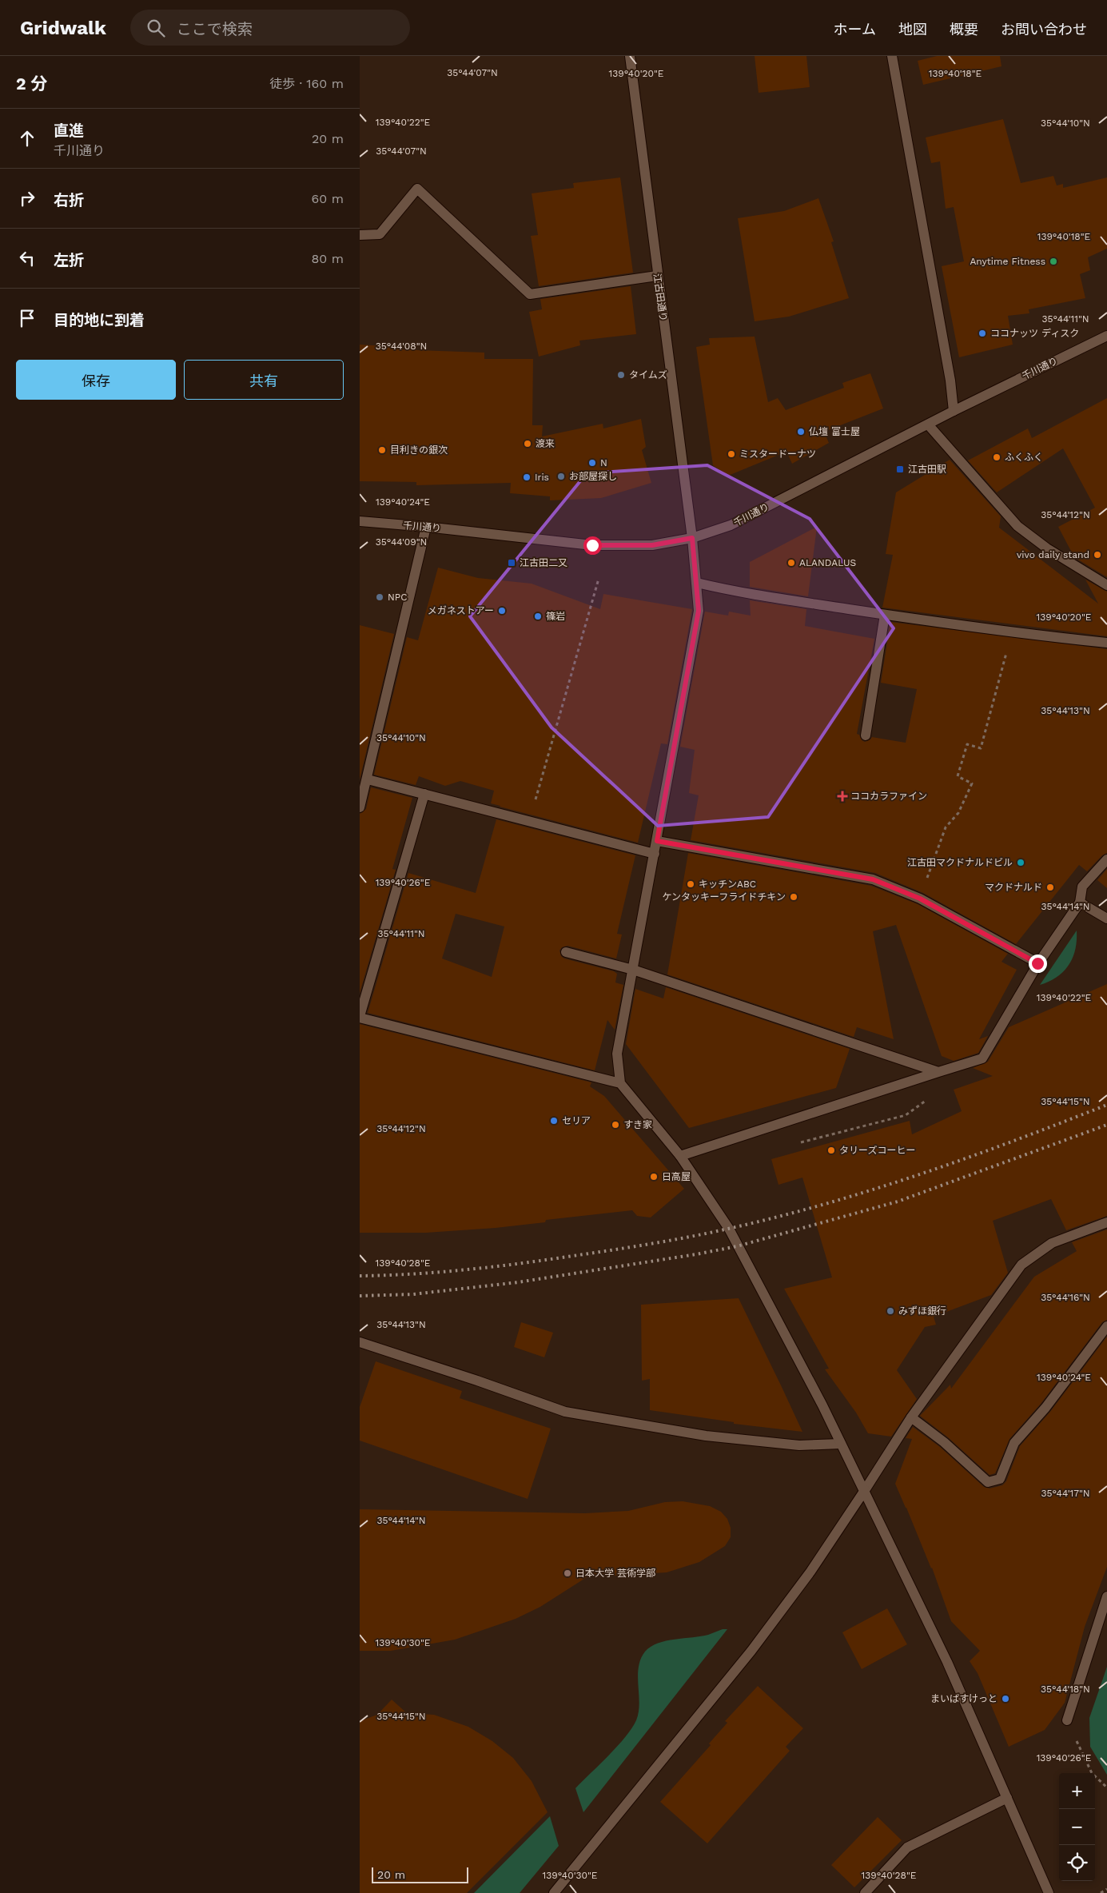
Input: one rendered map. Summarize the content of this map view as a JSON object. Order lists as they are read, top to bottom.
{
  "streets": {
    "street": ["江古田通り", "千川通り"]
  },
  "crossings": [
    ["江古田通り", "千川通り"]
  ],
  "places": {
    "other": [
      "Anytime Fitness",
      "ココナッツ ディスク",
      "タイムズ",
      "仏壇 富士屋",
      "渡来",
      "目利きの銀次",
      "ミスタードーナツ",
      "ふくふく",
      "N",
      "お部屋探し",
      "Iris",
      "vivo daily stand",
      "ALANDALUS",
      "NPC",
      "メガネストアー",
      "篠岩",
      "江古田マクドナルドビル",
      "キッチンABC",
      "マクドナルド",
      "ケンタッキーフライドチキン",
      "セリア",
      "すき家",
      "タリーズコーヒー",
      "日高屋",
      "みずほ銀行",
      "日本大学 芸術学部",
      "まいばすけっと"
    ],
    "transit": ["江古田駅", "江古田二又"],
    "health": ["ココカラファイン"]
  },
  "scale_bar": "20 m",
  "page": {
    "header": "Gridwalk",
    "search": "ここで検索",
    "nav": [
      "ホーム",
      "地図",
      "概要",
      "お問い合わせ"
    ],
    "heading": ["2 分", "徒歩 · 160 m"],
    "list": [
      ["直進", "千川通り", "20 m"],
      ["右折", "60 m"],
      ["左折", "80 m"],
      "目的地に到着"
    ],
    "buttons": ["保存", "共有"],
    "map_buttons": ["+", "−"],
    "scale": "20 m"
  },
  "coordinates": [
    "35°44'07\"N",
    "139°40'18\"E",
    "139°40'20\"E",
    "139°40'22\"E",
    "35°44'10\"N",
    "35°44'11\"N",
    "35°44'08\"N",
    "139°40'24\"E",
    "35°44'12\"N",
    "35°44'09\"N",
    "35°44'13\"N",
    "139°40'26\"E",
    "35°44'14\"N",
    "35°44'15\"N",
    "139°40'28\"E",
    "35°44'16\"N",
    "35°44'17\"N",
    "139°40'30\"E",
    "35°44'18\"N"
  ]
}
